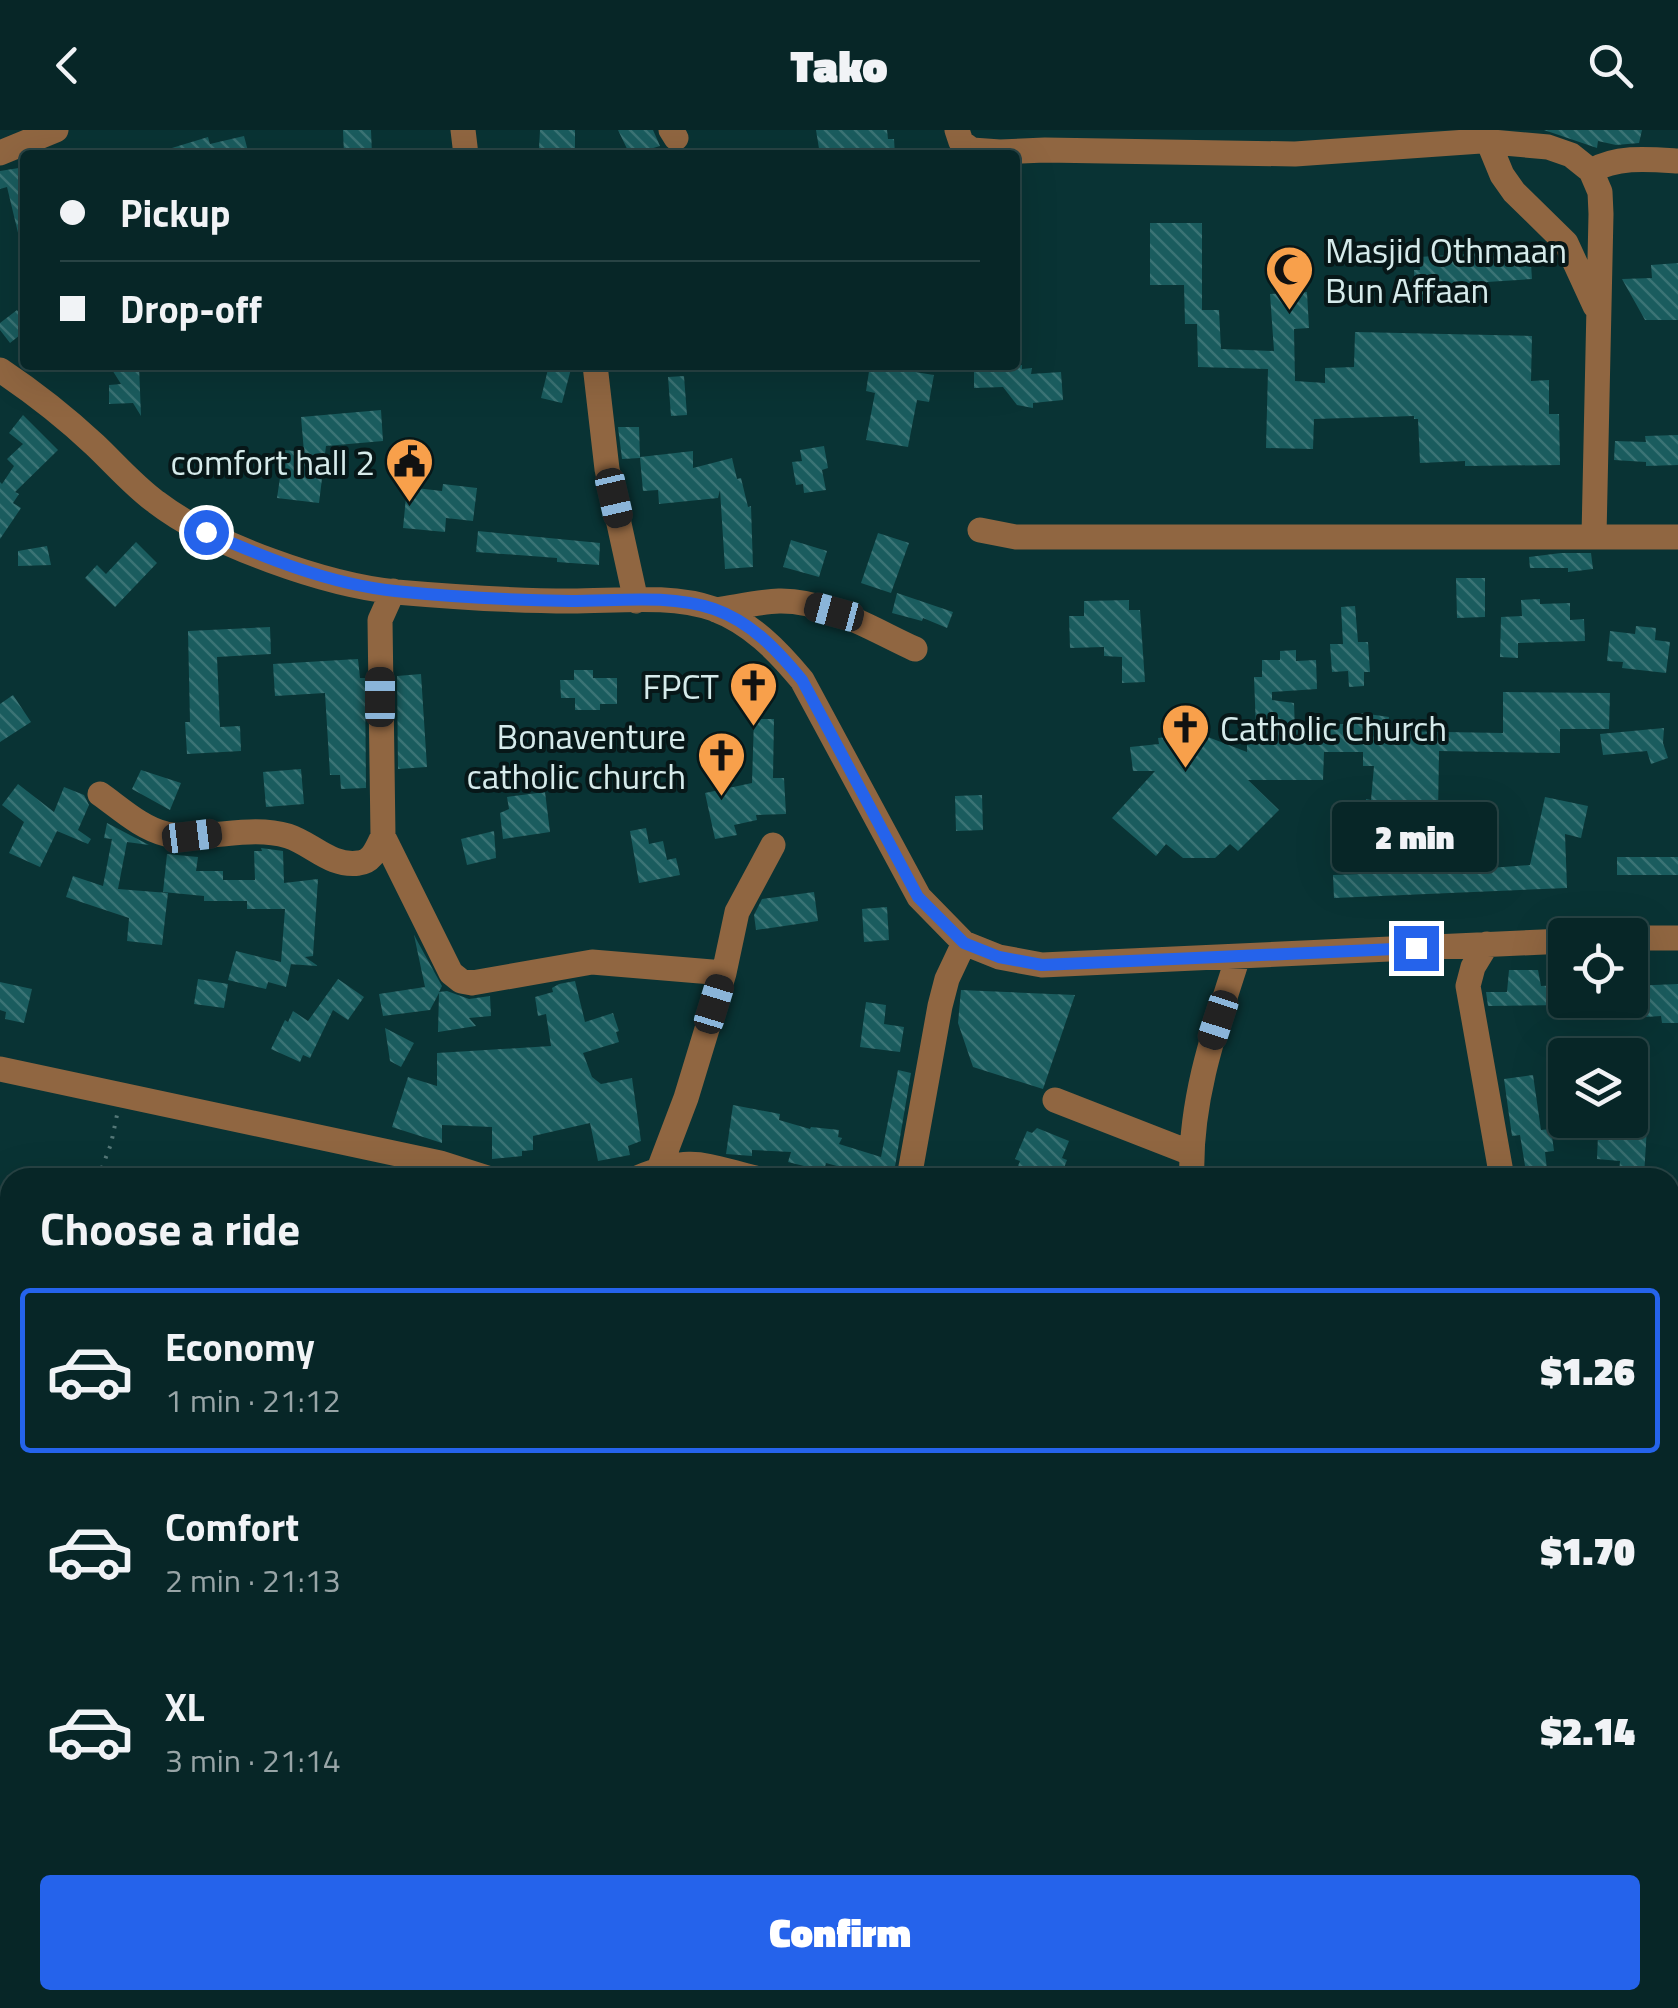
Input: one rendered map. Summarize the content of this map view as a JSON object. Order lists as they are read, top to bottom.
{
  "places": {
    "mosque": ["Masjid Othmaan Bun Affaan"],
    "public building": ["comfort hall 2"],
    "church": ["FPCT", "Catholic Church", "Bonaventure catholic church"]
  },
  "page": {
    "header": "Tako",
    "banner": ["Pickup", "Drop-off"],
    "bubble": "2 min",
    "heading": "Choose a ride",
    "list": [
      {
        "name": "Economy",
        "note": "1 min · 21:12",
        "value": "$1.26"
      },
      {
        "name": "Comfort",
        "note": "2 min · 21:13",
        "value": "$1.70"
      },
      {
        "name": "XL",
        "note": "3 min · 21:14",
        "value": "$2.14"
      }
    ],
    "buttons": "Confirm"
  }
}
